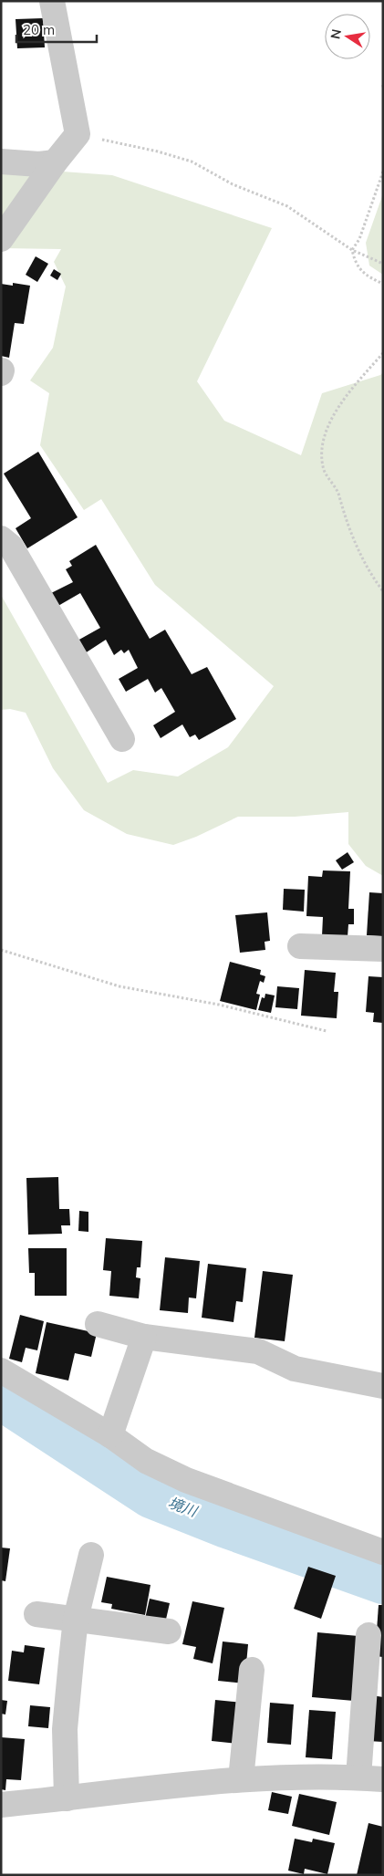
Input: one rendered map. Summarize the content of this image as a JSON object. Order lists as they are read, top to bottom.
{
  "water": ["境川"],
  "scale_bar": "20 m",
  "north": "left"
}
